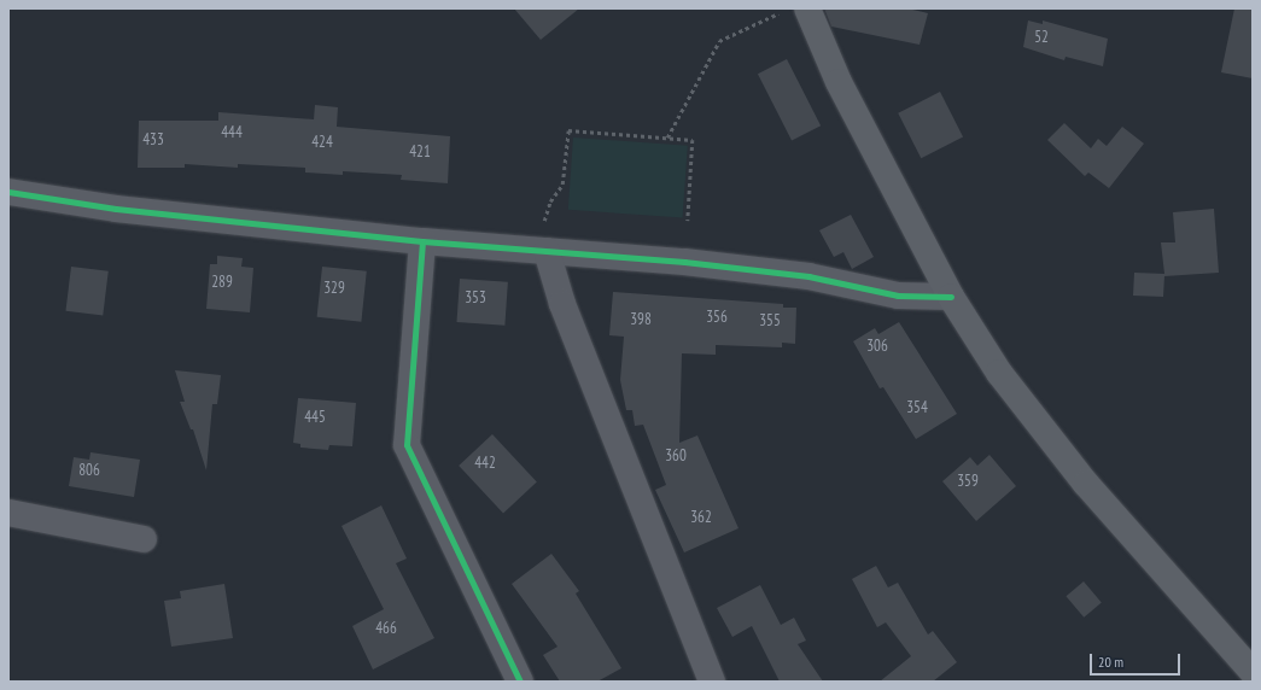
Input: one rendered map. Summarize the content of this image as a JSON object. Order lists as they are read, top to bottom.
{
  "house_numbers": [
    "52",
    "444",
    "433",
    "424",
    "421",
    "289",
    "329",
    "353",
    "356",
    "398",
    "355",
    "306",
    "354",
    "445",
    "360",
    "442",
    "806",
    "359",
    "362",
    "466"
  ],
  "scale_bar": "20 m"
}
